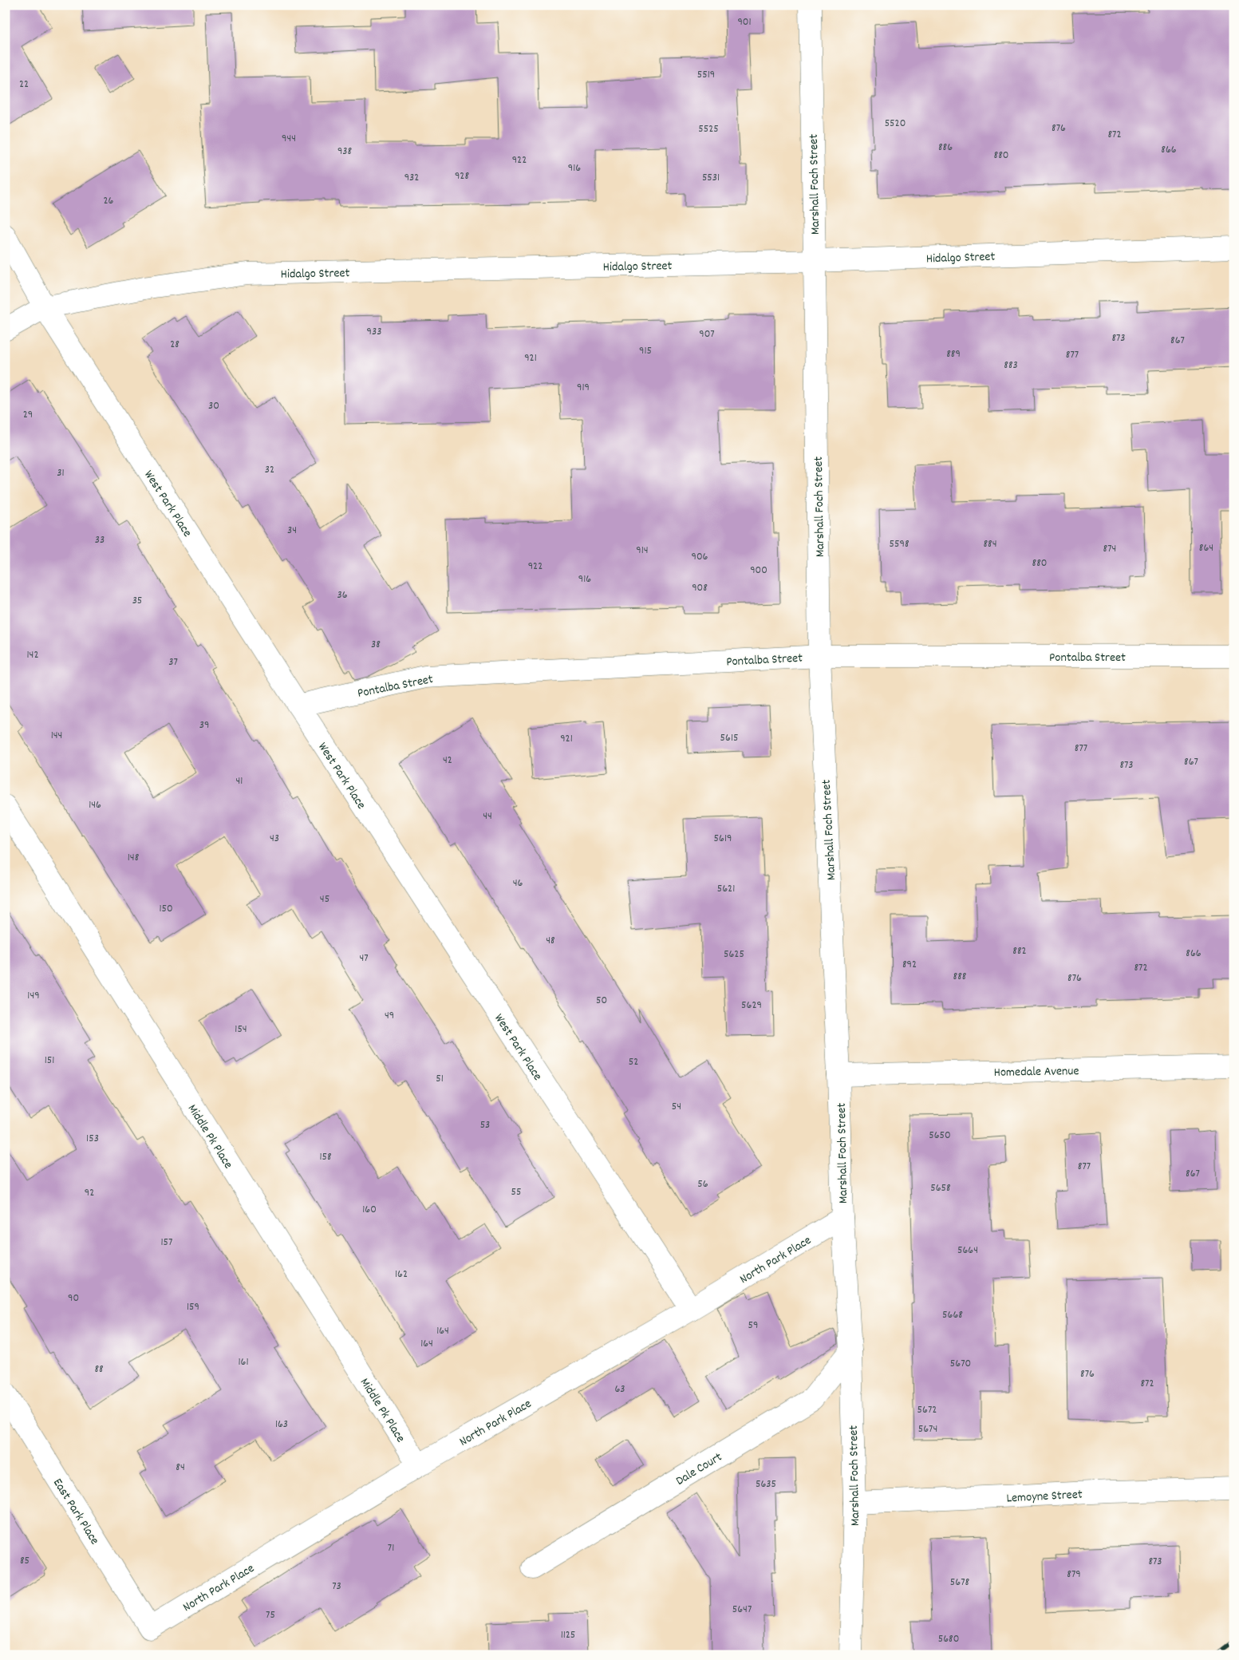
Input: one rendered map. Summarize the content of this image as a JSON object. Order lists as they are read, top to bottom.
{
  "streets": {
    "street": [
      "Marshall Foch Street",
      "Hidalgo Street",
      "West Park Place",
      "Pontalba Street",
      "Homedale Avenue",
      "Middle Pk Place",
      "North Park Place",
      "Dale Court",
      "Lemoyne Street",
      "East Park Place"
    ]
  },
  "crossings": [
    ["Marshall Foch Street", "Hidalgo Street"],
    ["Marshall Foch Street", "Pontalba Street"],
    ["Marshall Foch Street", "Homedale Avenue"],
    ["Marshall Foch Street", "North Park Place"],
    ["Marshall Foch Street", "Dale Court"],
    ["Marshall Foch Street", "Lemoyne Street"],
    ["Hidalgo Street", "West Park Place"],
    ["West Park Place", "Pontalba Street"],
    ["West Park Place", "North Park Place"],
    ["Middle Pk Place", "North Park Place"],
    ["North Park Place", "East Park Place"]
  ],
  "house_numbers": [
    "901",
    "5519",
    "22",
    "5520",
    "876",
    "5525",
    "872",
    "944",
    "886",
    "866",
    "938",
    "880",
    "922",
    "916",
    "928",
    "932",
    "5531",
    "26",
    "933",
    "907",
    "873",
    "867",
    "28",
    "915",
    "889",
    "877",
    "921",
    "883",
    "919",
    "30",
    "29",
    "32",
    "31",
    "34",
    "33",
    "5598",
    "884",
    "864",
    "874",
    "914",
    "906",
    "880",
    "922",
    "900",
    "916",
    "908",
    "36",
    "35",
    "38",
    "142",
    "37",
    "39",
    "144",
    "5615",
    "921",
    "877",
    "42",
    "867",
    "873",
    "41",
    "146",
    "44",
    "43",
    "5619",
    "148",
    "46",
    "5621",
    "45",
    "150",
    "48",
    "882",
    "866",
    "5625",
    "47",
    "892",
    "872",
    "888",
    "876",
    "149",
    "50",
    "5629",
    "49",
    "154",
    "151",
    "52",
    "51",
    "54",
    "53",
    "5650",
    "153",
    "158",
    "877",
    "867",
    "56",
    "5658",
    "55",
    "92",
    "160",
    "157",
    "5664",
    "162",
    "90",
    "159",
    "5668",
    "59",
    "164",
    "164",
    "161",
    "5670",
    "88",
    "876",
    "872",
    "63",
    "5672",
    "163",
    "5674",
    "84",
    "5635",
    "71",
    "85",
    "873",
    "879",
    "5678",
    "73",
    "5647",
    "75",
    "1125",
    "5680"
  ]
}
